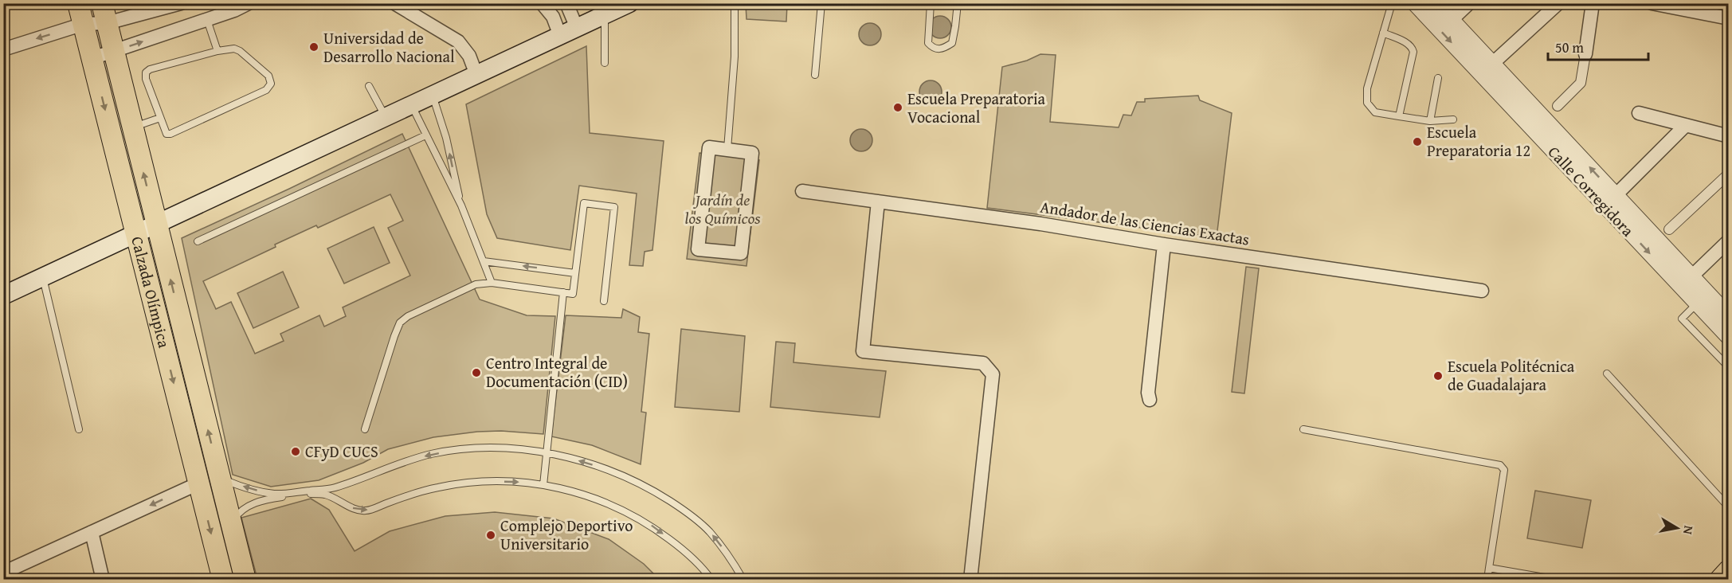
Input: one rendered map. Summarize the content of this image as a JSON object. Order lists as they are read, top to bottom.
{
  "streets": {
    "main road": ["Calzada Olímpica"],
    "street": ["Calle Corregidora", "Andador de las Ciencias Exactas"]
  },
  "parks": ["Jardín de los Químicos"],
  "places": [
    "Universidad de Desarrollo Nacional",
    "Escuela Preparatoria Vocacional",
    "Escuela Preparatoria 12",
    "Centro Integral de Documentación (CID)",
    "Escuela Politécnica de Guadalajara",
    "CFyD CUCS",
    "Complejo Deportivo Universitario"
  ],
  "scale_bar": "50 m",
  "north": "right"
}
